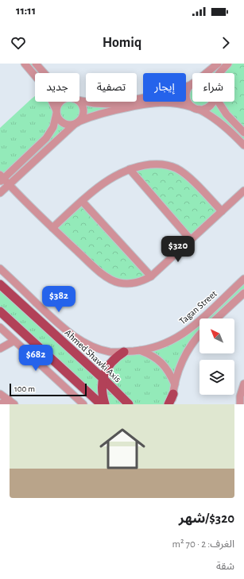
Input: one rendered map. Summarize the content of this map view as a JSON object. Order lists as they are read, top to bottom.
{
  "streets": {
    "main road": ["Ahmed Shawki Axis"],
    "street": ["Tagan Street"]
  },
  "scale_bar": "100 m",
  "north": "top left",
  "page": {
    "status": "11:11",
    "header": "Homiq",
    "chip": [
      "شراء",
      "إيجار",
      "تصفية",
      "جديد"
    ],
    "price": ["$320", "$382", "$682"],
    "scale": "100 m",
    "list": [
      {
        "name": "$320/شهر",
        "note": "الغرف: 2 · 70 m² · شقة"
      }
    ]
  }
}
